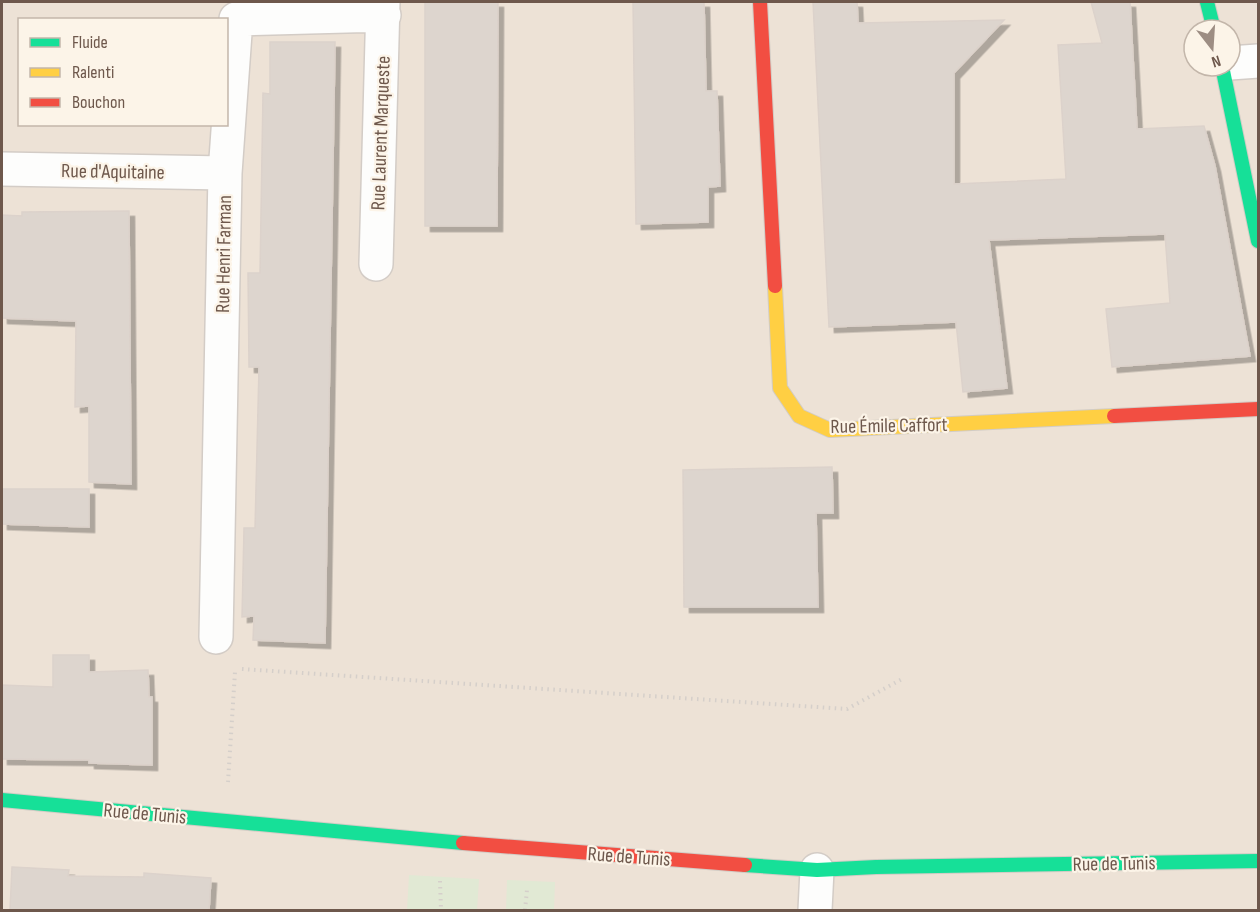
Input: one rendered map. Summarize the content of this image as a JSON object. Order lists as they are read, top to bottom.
{
  "streets": {
    "street": [
      "Rue Laurent Marqueste",
      "Rue d'Aquitaine",
      "Rue Henri Farman",
      "Rue Émile Caffort",
      "Rue de Tunis"
    ]
  },
  "crossings": [
    ["Rue Laurent Marqueste", "Rue Henri Farman"],
    ["Rue d'Aquitaine", "Rue Henri Farman"]
  ],
  "legend": ["Fluide", "Ralenti", "Bouchon"],
  "north": "bottom"
}
